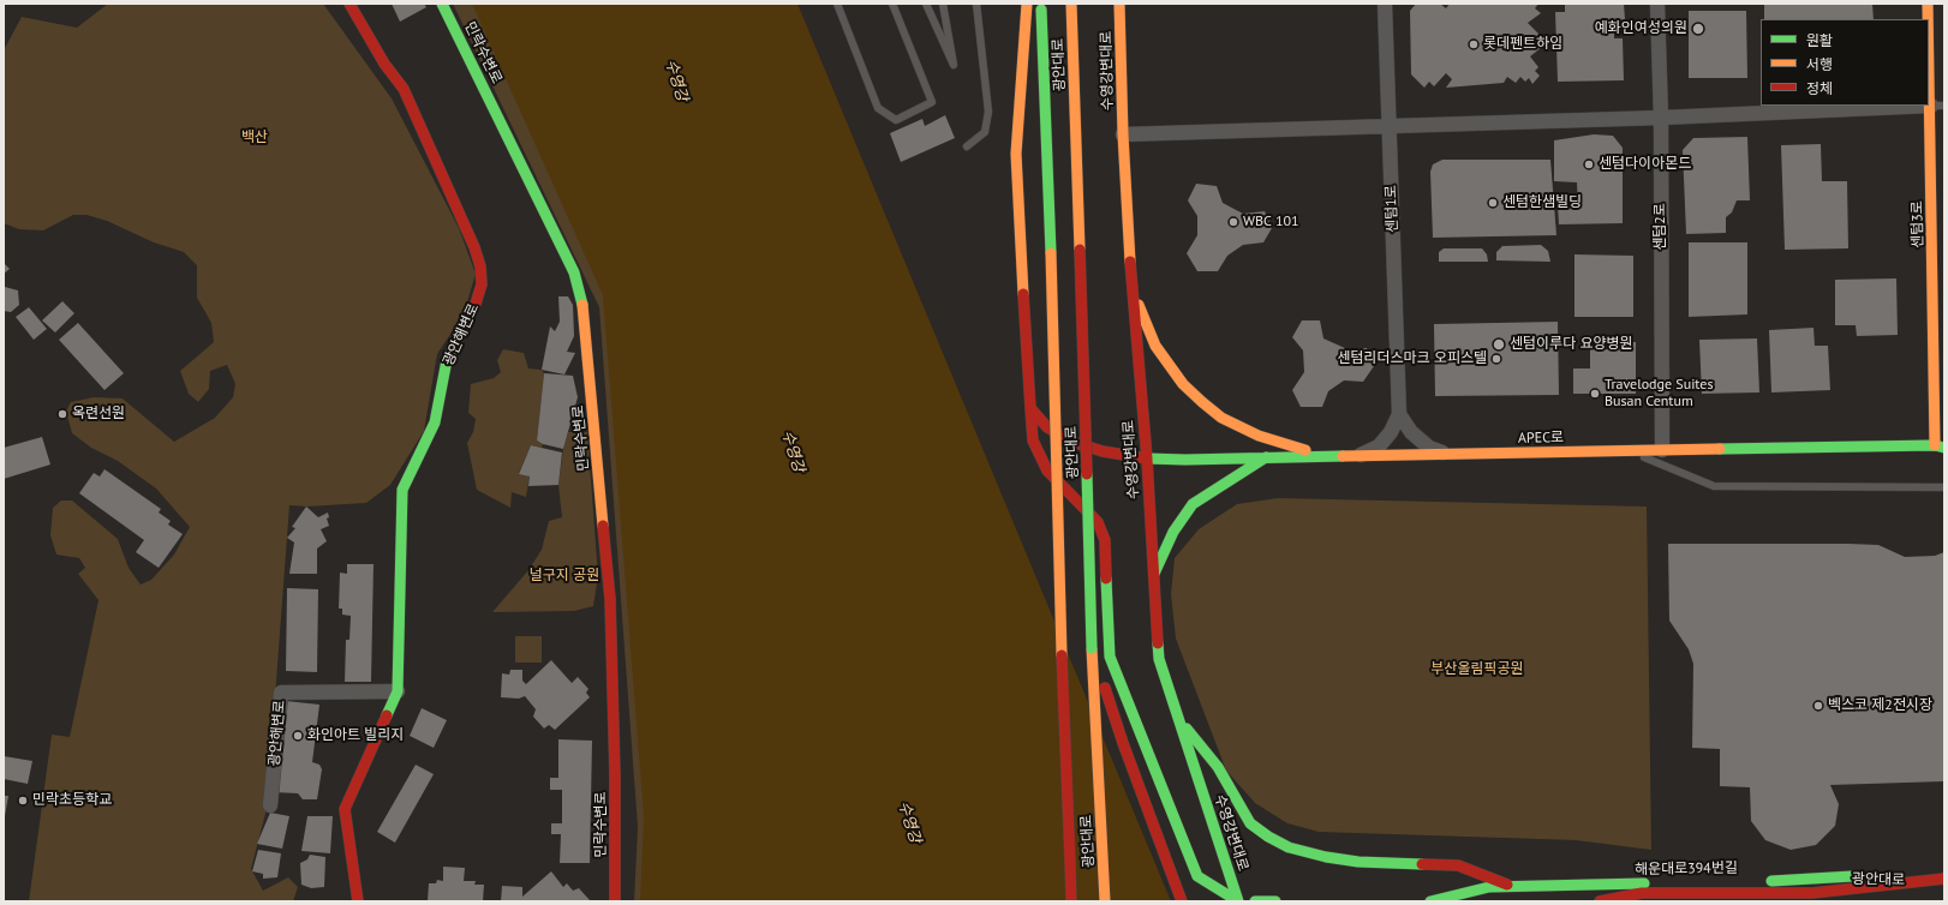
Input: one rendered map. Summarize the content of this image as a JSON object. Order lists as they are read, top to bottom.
{
  "streets": {
    "main road": [
      "민락수변로",
      "광안대로",
      "수영강변대로",
      "센텀3로",
      "광안해변로",
      "APEC로",
      "해운대로394번길"
    ],
    "street": ["센텀1로", "센텀2로"]
  },
  "crossings": [
    ["수영강변대로", "APEC로"],
    ["센텀3로", "APEC로"],
    ["센텀2로", "APEC로"]
  ],
  "water": ["수영강"],
  "parks": ["백산", "널구지 공원", "부산올림픽공원"],
  "places": [
    "예화인여성의원",
    "롯데펜트하임",
    "센텀다이아몬드",
    "센텀한샘빌딩",
    "WBC 101",
    "센텀이루다 요양병원",
    "센텀리더스마크 오피스텔",
    "Travelodge Suites Busan Centum",
    "옥련선원",
    "벡스코 제2전시장",
    "화인아트 빌리지",
    "민락초등학교"
  ],
  "legend": ["원활", "서행", "정체"]
}
